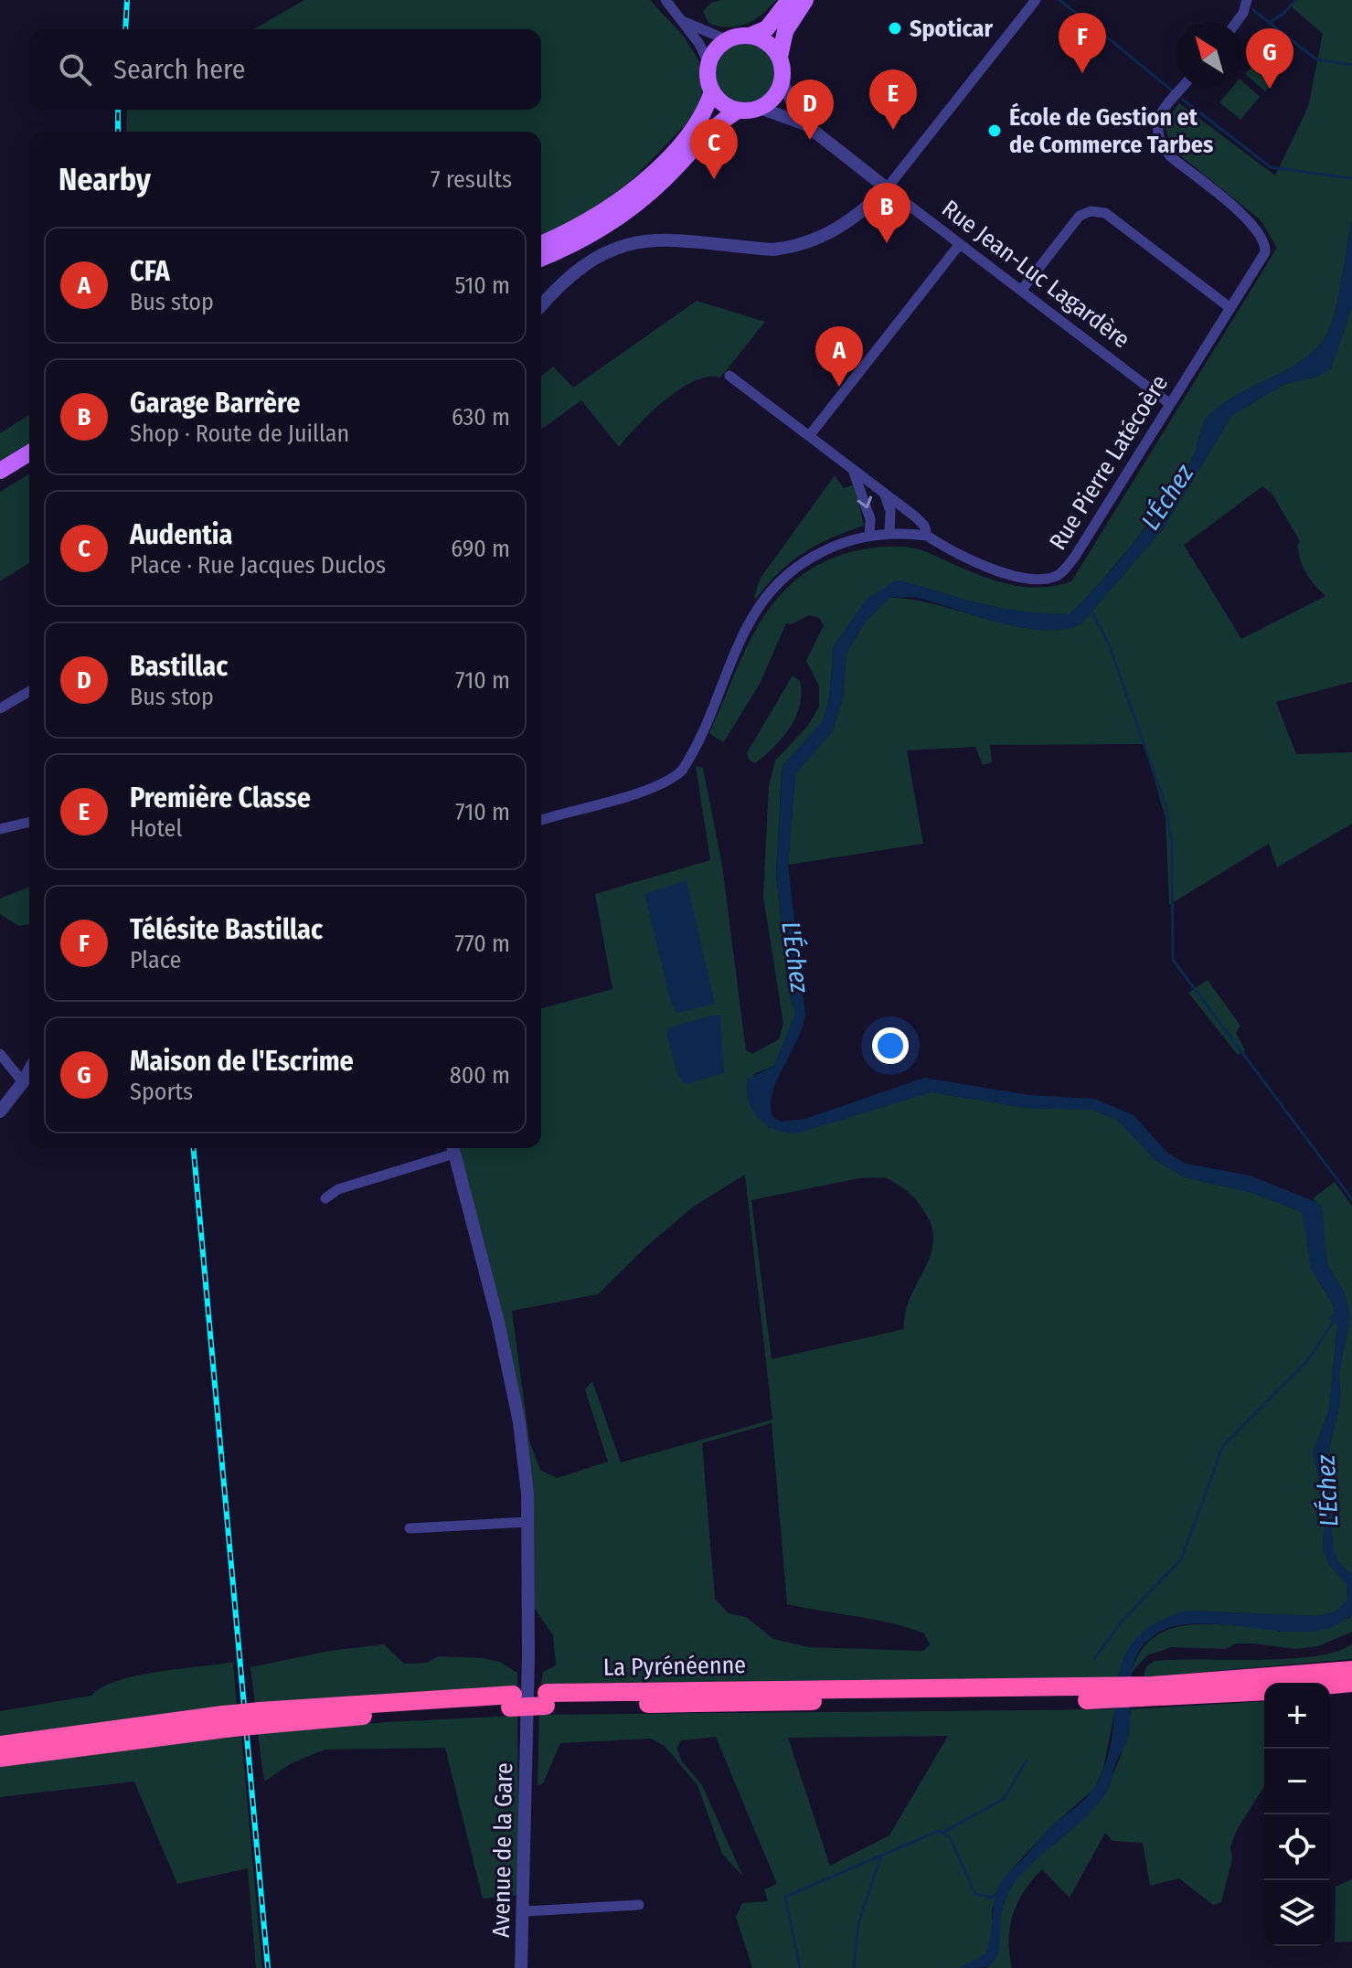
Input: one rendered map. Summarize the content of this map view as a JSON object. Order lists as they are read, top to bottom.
{
  "streets": {
    "highway": ["La Pyrénéenne"],
    "street": ["Rue Jean-Luc Lagardère", "Rue Pierre Latécoère", "Avenue de la Gare"]
  },
  "crossings": [
    ["Rue Jean-Luc Lagardère", "Rue Pierre Latécoère"]
  ],
  "water": ["L'Échez"],
  "places": ["Spoticar", "École de Gestion et de Commerce Tarbes"],
  "north": "top left",
  "page": {
    "pins": [
      "F",
      "G",
      "E",
      "D",
      "C",
      "B",
      "A"
    ],
    "search": "Search here",
    "heading": ["Nearby", "7 results"],
    "list": [
      {
        "mark": "A",
        "name": "CFA",
        "note": "Bus stop",
        "value": "510 m"
      },
      {
        "mark": "B",
        "name": "Garage Barrère",
        "note": "Shop · Route de Juillan",
        "value": "630 m"
      },
      {
        "mark": "C",
        "name": "Audentia",
        "note": "Place · Rue Jacques Duclos",
        "value": "690 m"
      },
      {
        "mark": "D",
        "name": "Bastillac",
        "note": "Bus stop",
        "value": "710 m"
      },
      {
        "mark": "E",
        "name": "Première Classe",
        "note": "Hotel",
        "value": "710 m"
      },
      {
        "mark": "F",
        "name": "Télésite Bastillac",
        "note": "Place",
        "value": "770 m"
      },
      {
        "mark": "G",
        "name": "Maison de l'Escrime",
        "note": "Sports",
        "value": "800 m"
      }
    ],
    "map_buttons": ["+", "−"]
  }
}
